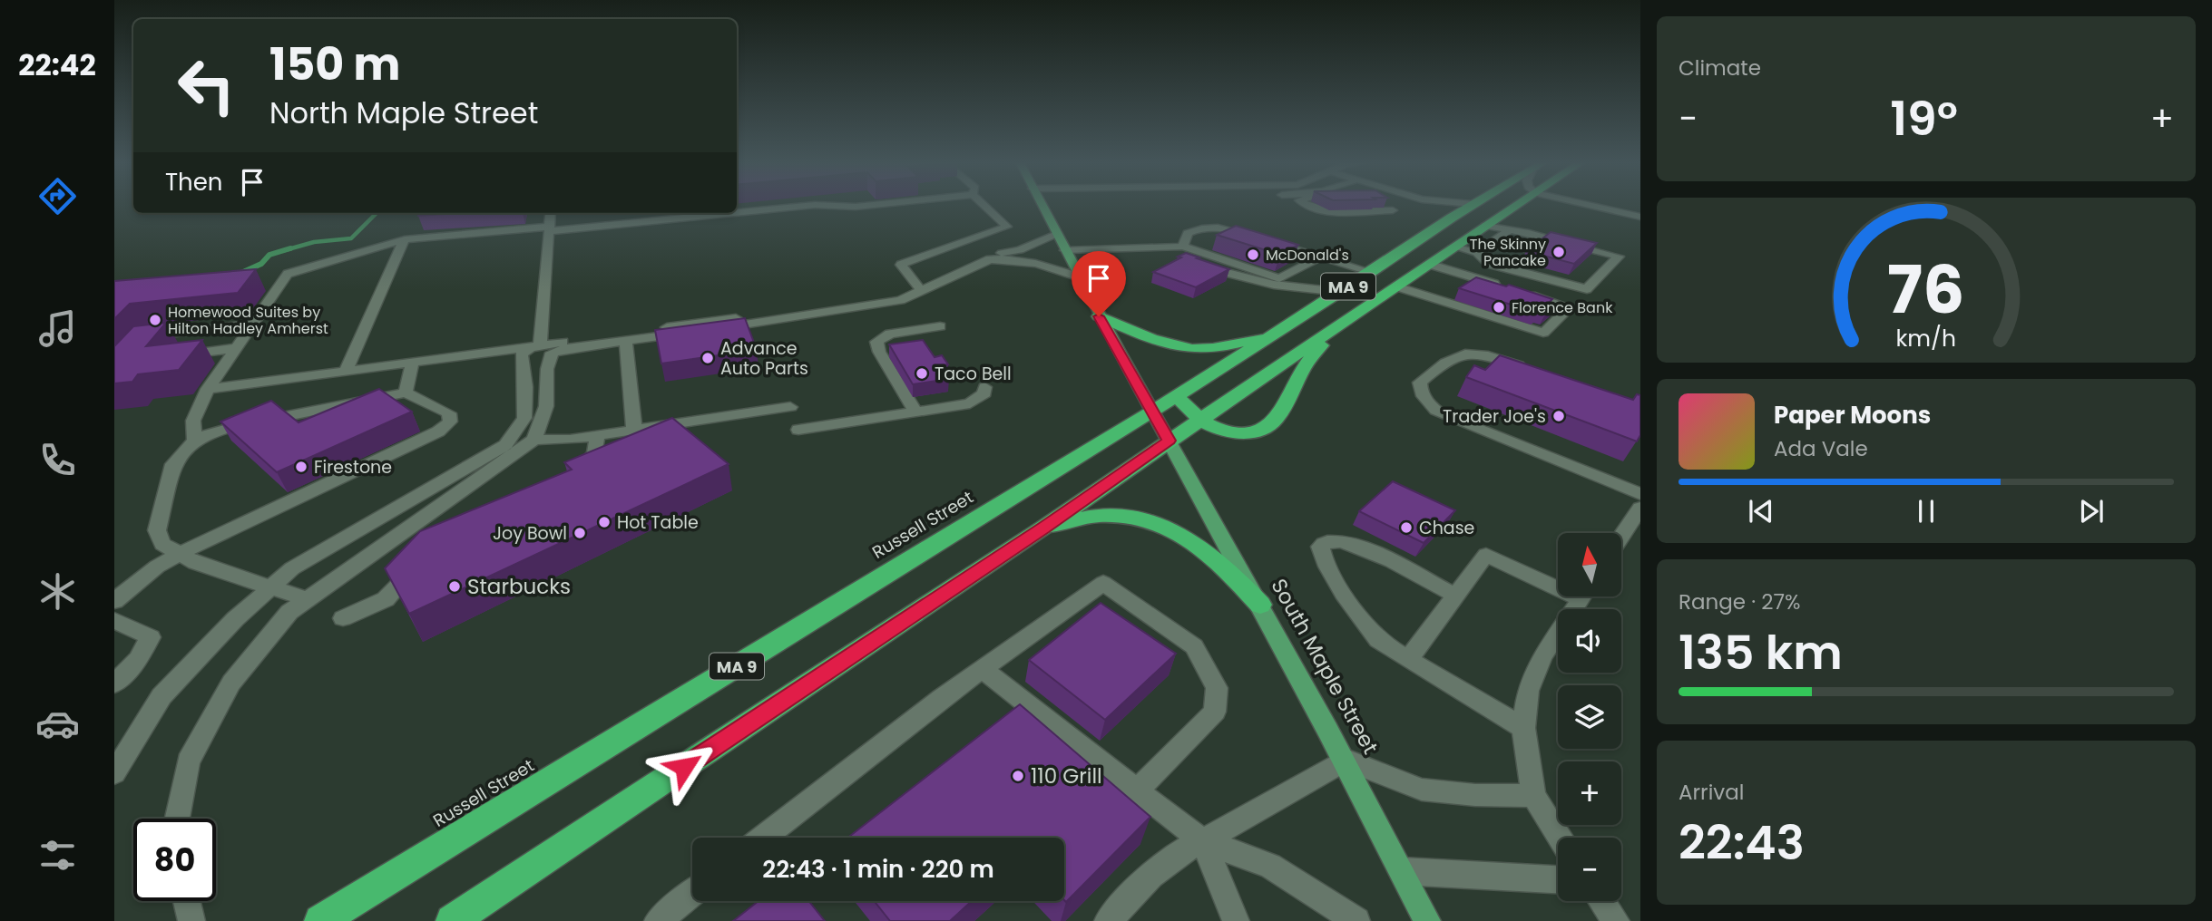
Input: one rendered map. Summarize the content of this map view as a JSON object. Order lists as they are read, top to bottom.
{
  "streets": {
    "highway": ["MA 9", "Russell Street"],
    "main road": ["South Maple Street"]
  },
  "crossings": [
    ["MA 9", "South Maple Street"],
    ["Russell Street", "South Maple Street"]
  ],
  "places": [
    "The Skinny Pancake",
    "McDonald's",
    "Florence Bank",
    "Homewood Suites by Hilton Hadley Amherst",
    "Advance Auto Parts",
    "Taco Bell",
    "Trader Joe's",
    "Firestone",
    "Hot Table",
    "Chase",
    "Joy Bowl",
    "Starbucks",
    "110 Grill"
  ],
  "north": "top",
  "page": {
    "tabs": "22:42",
    "tile": [
      "Climate",
      ["Range · 27%", "135 km"],
      ["Arrival", "22:43"]
    ],
    "turn": ["150 m", "North Maple Street"],
    "heat": ["−", "19°", "+"],
    "then": "Then",
    "song": ["Paper Moons", "Ada Vale"],
    "map_buttons": ["+", "−"],
    "limit": "80",
    "trip": "22:43 · 1 min · 220 m",
    "gauge": ["76", "km/h"]
  }
}
